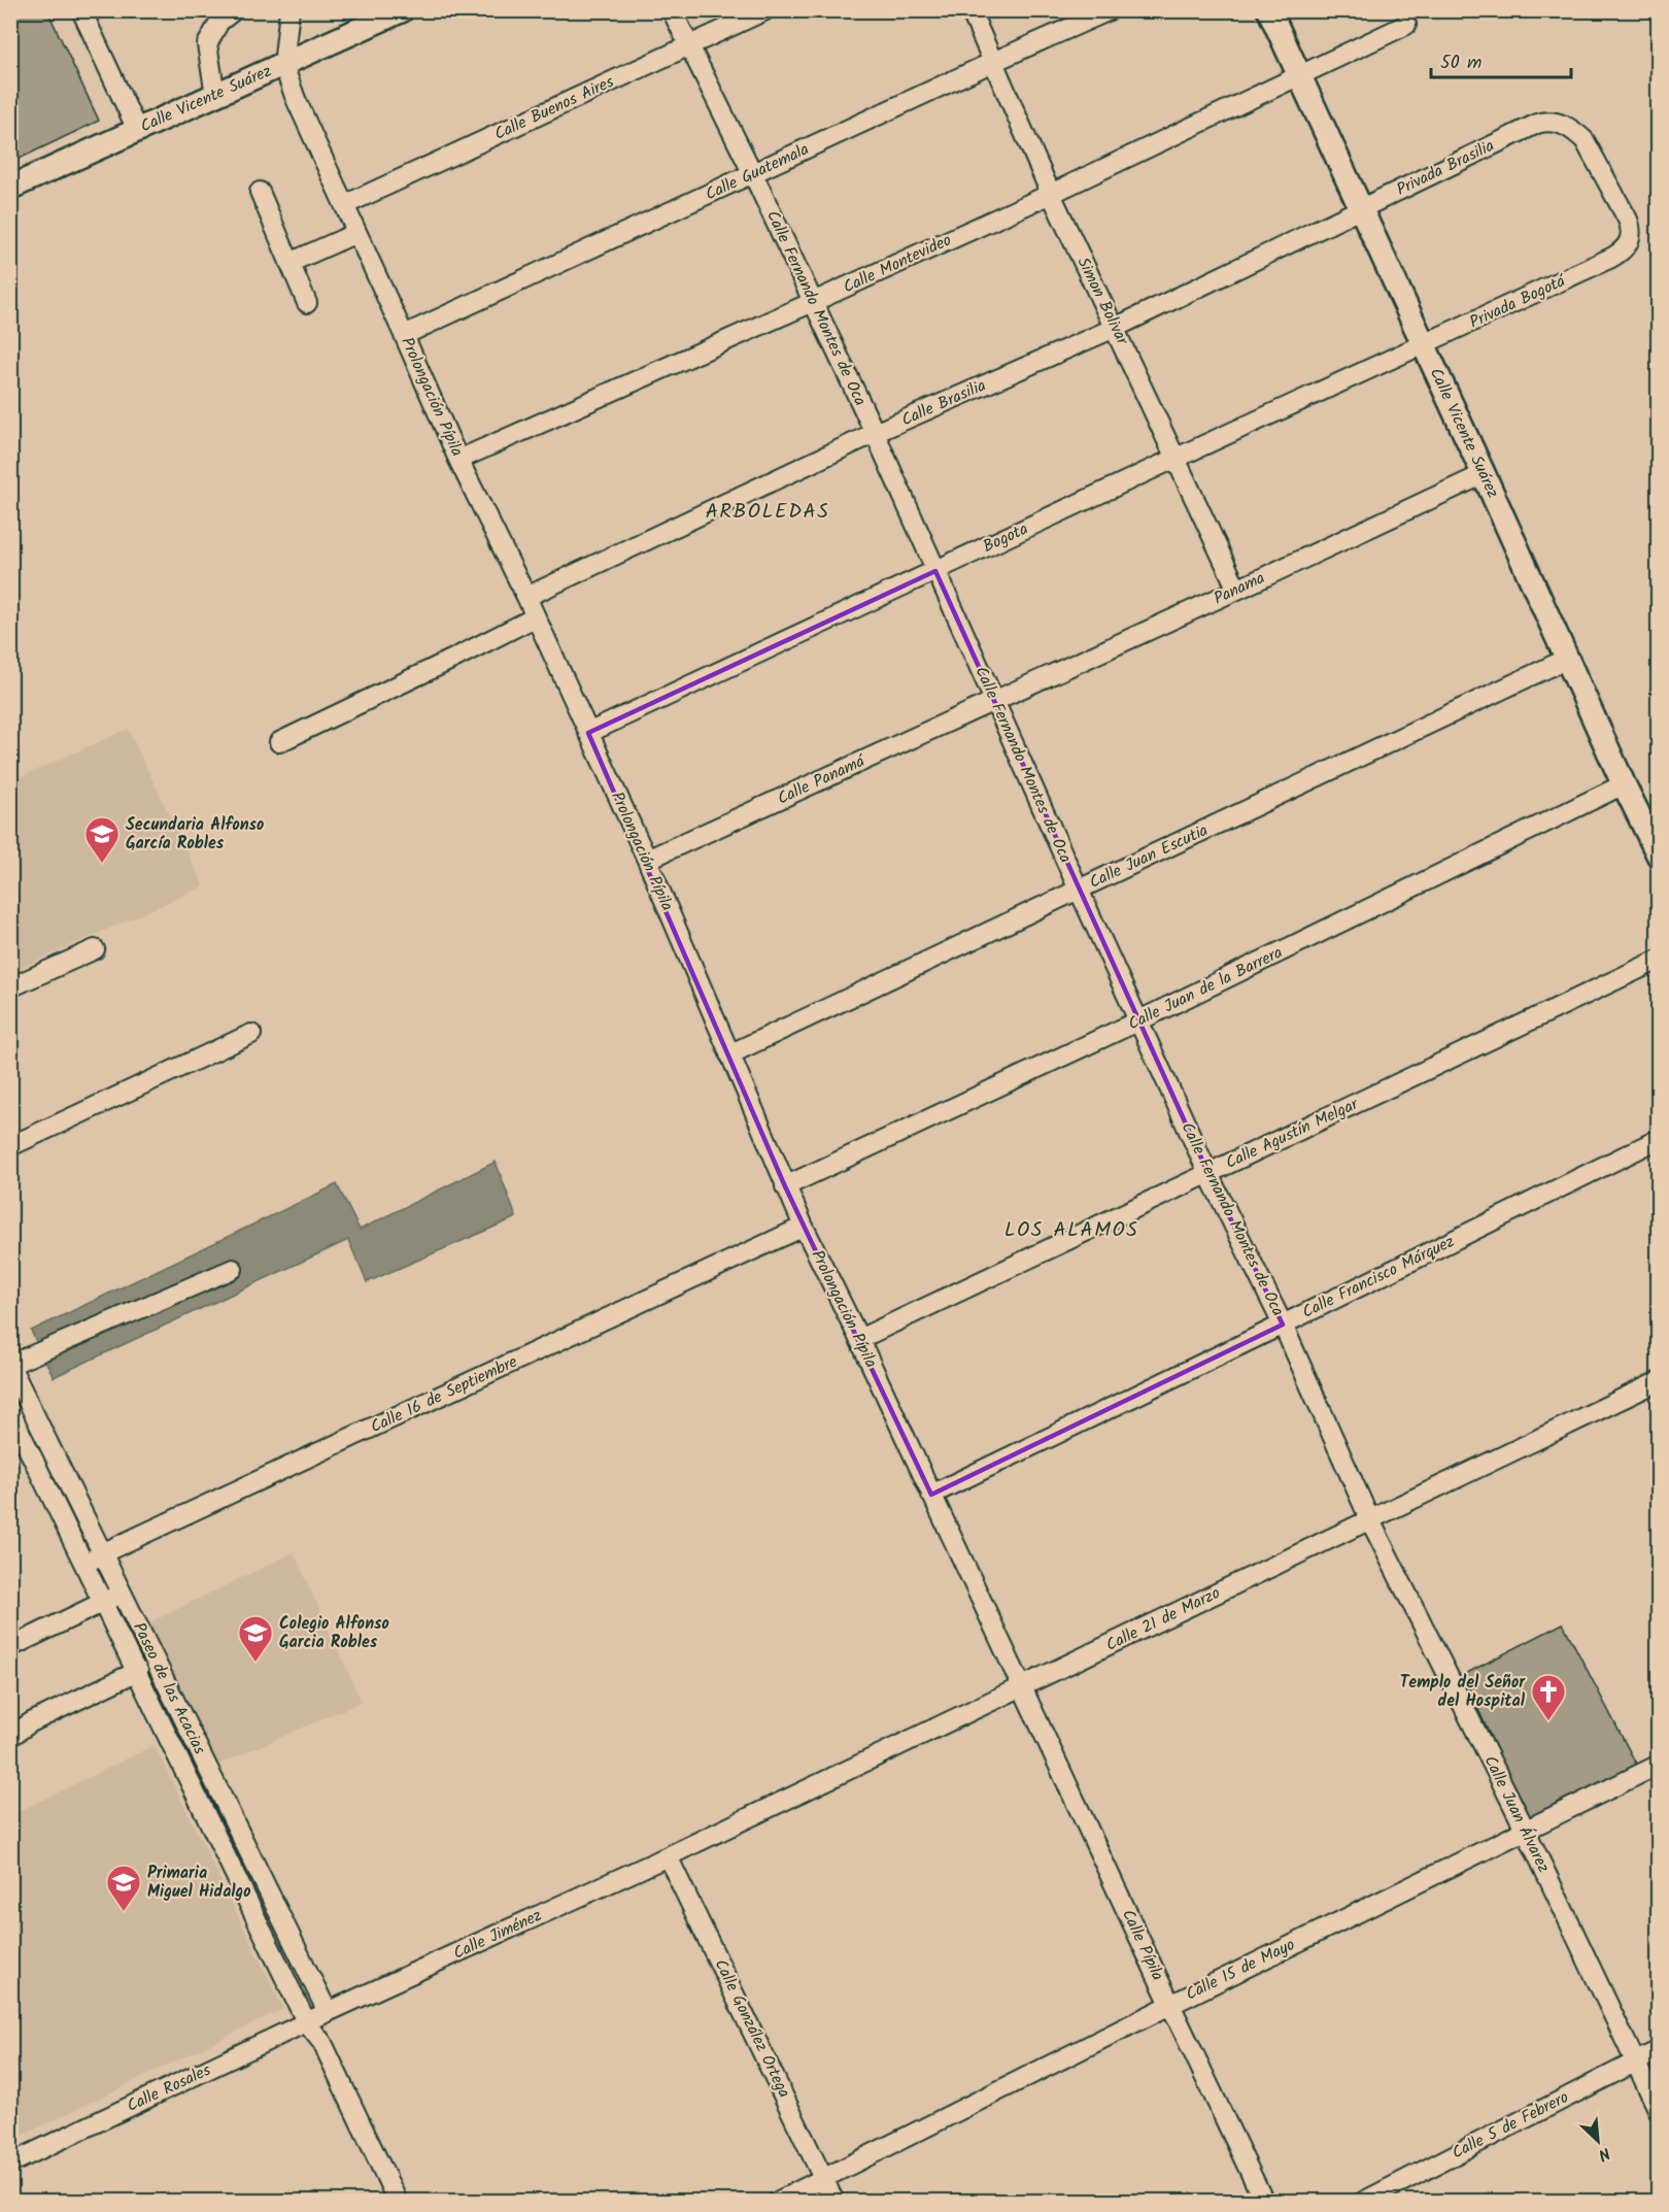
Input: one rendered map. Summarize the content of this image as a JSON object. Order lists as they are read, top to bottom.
{
  "streets": {
    "main road": ["Calle Vicente Suárez"],
    "street": [
      "Calle Buenos Aires",
      "Privada Brasilia",
      "Calle Guatemala",
      "Calle Montevideo",
      "Simon Bolivar",
      "Privada Bogotá",
      "Calle Fernando Montes de Oca",
      "Prolongación Pípila",
      "Calle Brasilia",
      "Bogota",
      "Panama",
      "Calle Panamá",
      "Calle Juan Escutia",
      "Calle Juan de la Barrera",
      "Calle Agustín Melgar",
      "Calle Francisco Márquez",
      "Calle 16 de Septiembre",
      "Calle 21 de Marzo",
      "Paseo de las Acacias",
      "Calle Juan Álvarez",
      "Calle Jiménez",
      "Calle Pípila",
      "Calle 15 de Mayo",
      "Calle González Ortega",
      "Calle Rosales",
      "Calle 5 de Febrero"
    ]
  },
  "crossings": [
    ["Calle Vicente Suárez", "Privada Brasilia"],
    ["Calle Vicente Suárez", "Calle Montevideo"],
    ["Calle Vicente Suárez", "Privada Bogotá"],
    ["Calle Vicente Suárez", "Prolongación Pípila"],
    ["Calle Vicente Suárez", "Calle Brasilia"],
    ["Calle Vicente Suárez", "Bogota"],
    ["Calle Vicente Suárez", "Panama"],
    ["Calle Vicente Suárez", "Calle Juan Escutia"],
    ["Calle Vicente Suárez", "Calle Juan de la Barrera"],
    ["Calle Buenos Aires", "Calle Fernando Montes de Oca"],
    ["Calle Buenos Aires", "Prolongación Pípila"],
    ["Privada Brasilia", "Privada Bogotá"],
    ["Privada Brasilia", "Calle Brasilia"],
    ["Calle Guatemala", "Simon Bolivar"],
    ["Calle Guatemala", "Calle Fernando Montes de Oca"],
    ["Calle Guatemala", "Prolongación Pípila"],
    ["Calle Montevideo", "Simon Bolivar"],
    ["Calle Montevideo", "Calle Fernando Montes de Oca"],
    ["Calle Montevideo", "Prolongación Pípila"],
    ["Simon Bolivar", "Calle Brasilia"],
    ["Simon Bolivar", "Bogota"],
    ["Simon Bolivar", "Panama"],
    ["Privada Bogotá", "Bogota"],
    ["Calle Fernando Montes de Oca", "Calle Brasilia"],
    ["Calle Fernando Montes de Oca", "Bogota"],
    ["Calle Fernando Montes de Oca", "Panama"],
    ["Calle Fernando Montes de Oca", "Calle Panamá"],
    ["Calle Fernando Montes de Oca", "Calle Juan Escutia"],
    ["Calle Fernando Montes de Oca", "Calle Juan de la Barrera"],
    ["Calle Fernando Montes de Oca", "Calle Agustín Melgar"],
    ["Calle Fernando Montes de Oca", "Calle Francisco Márquez"],
    ["Calle Fernando Montes de Oca", "Calle 21 de Marzo"],
    ["Calle Fernando Montes de Oca", "Calle Juan Álvarez"],
    ["Prolongación Pípila", "Calle Brasilia"],
    ["Prolongación Pípila", "Bogota"],
    ["Prolongación Pípila", "Calle Panamá"],
    ["Prolongación Pípila", "Calle Juan Escutia"],
    ["Prolongación Pípila", "Calle Juan de la Barrera"],
    ["Prolongación Pípila", "Calle Agustín Melgar"],
    ["Prolongación Pípila", "Calle Francisco Márquez"],
    ["Prolongación Pípila", "Calle 16 de Septiembre"],
    ["Prolongación Pípila", "Calle 21 de Marzo"],
    ["Prolongación Pípila", "Calle Pípila"],
    ["Panama", "Calle Panamá"],
    ["Calle 16 de Septiembre", "Paseo de las Acacias"],
    ["Calle 21 de Marzo", "Calle Juan Álvarez"],
    ["Calle 21 de Marzo", "Calle Jiménez"],
    ["Calle 21 de Marzo", "Calle Pípila"],
    ["Calle 21 de Marzo", "Calle González Ortega"],
    ["Paseo de las Acacias", "Calle Jiménez"],
    ["Paseo de las Acacias", "Calle Rosales"],
    ["Calle Juan Álvarez", "Calle 15 de Mayo"],
    ["Calle Juan Álvarez", "Calle 5 de Febrero"],
    ["Calle Jiménez", "Calle González Ortega"],
    ["Calle Jiménez", "Calle Rosales"],
    ["Calle Pípila", "Calle 15 de Mayo"],
    ["Calle 15 de Mayo", "Calle González Ortega"]
  ],
  "districts": ["ARBOLEDAS", "LOS ALAMOS"],
  "places": {
    "school or university": ["Secundaria Alfonso García Robles", "Colegio Alfonso Garcia Robles", "Primaria Miguel Hidalgo"],
    "church": ["Templo del Señor del Hospital"]
  },
  "scale_bar": "50 m",
  "north": "bottom right"
}
